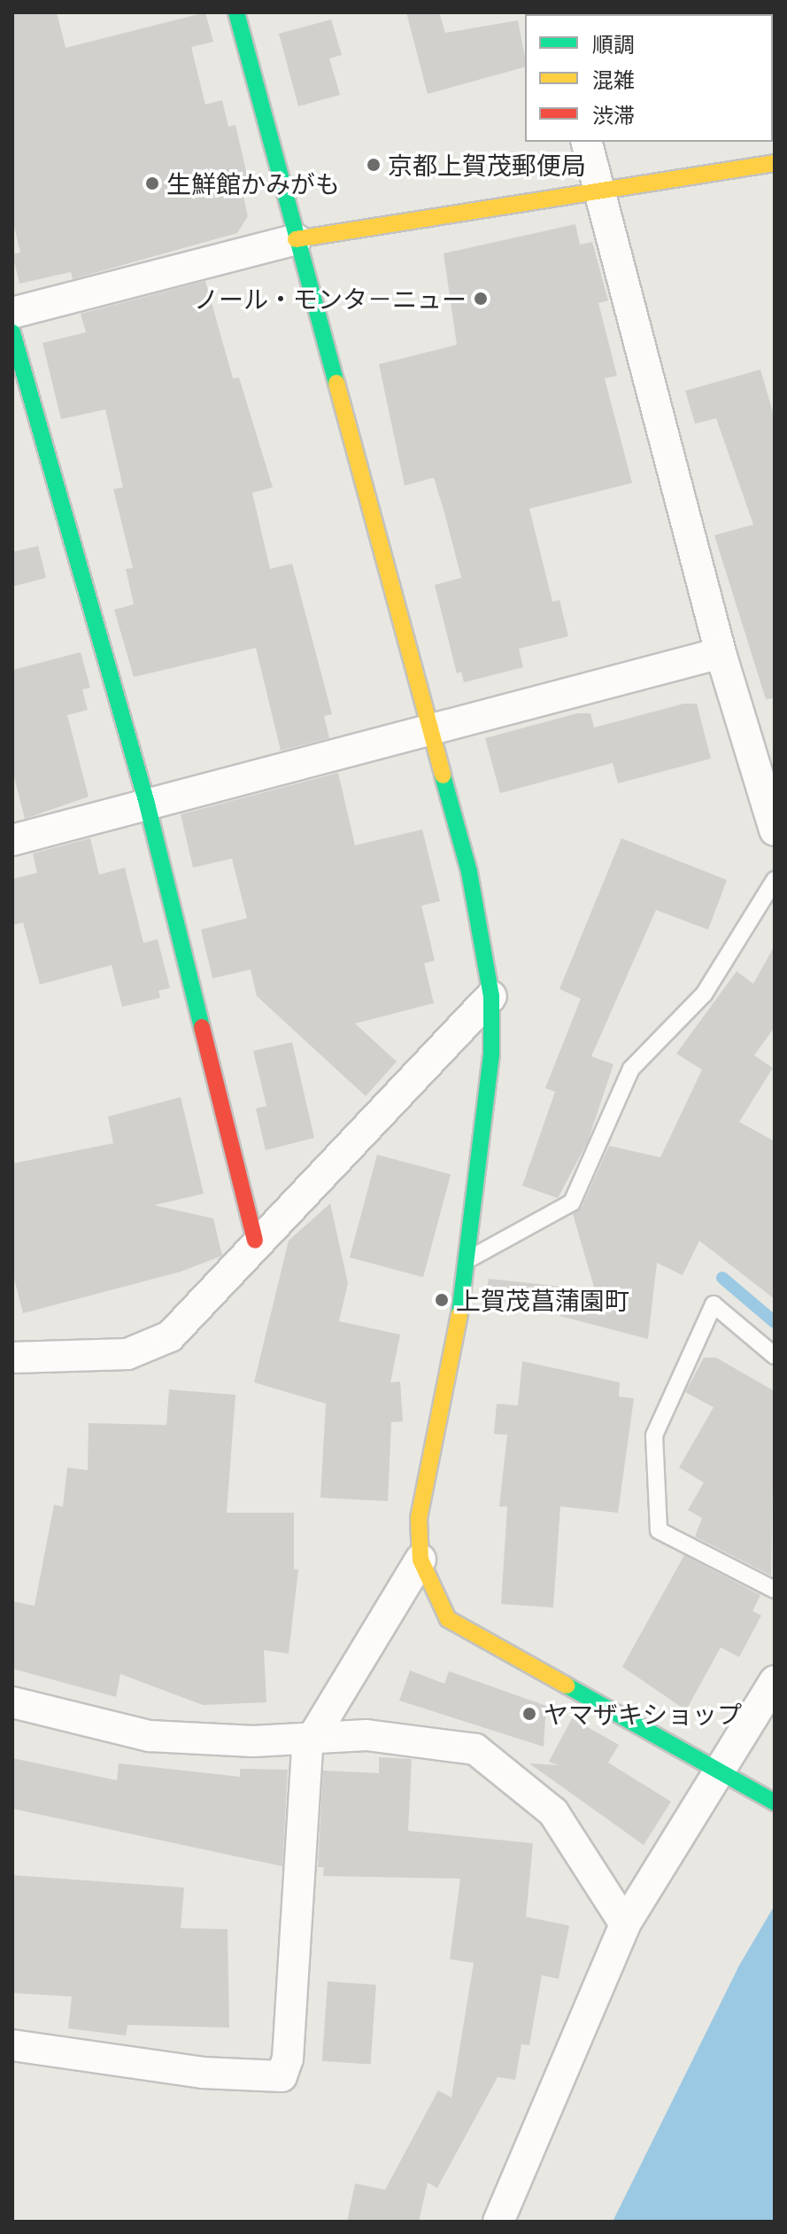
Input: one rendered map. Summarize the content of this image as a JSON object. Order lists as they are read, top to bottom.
{
  "places": [
    "京都上賀茂郵便局",
    "生鮮館かみがも",
    "ノール・モンタ－ニュー",
    "上賀茂菖蒲園町",
    "ヤマザキショップ"
  ],
  "legend": ["順調", "混雑", "渋滞"]
}
